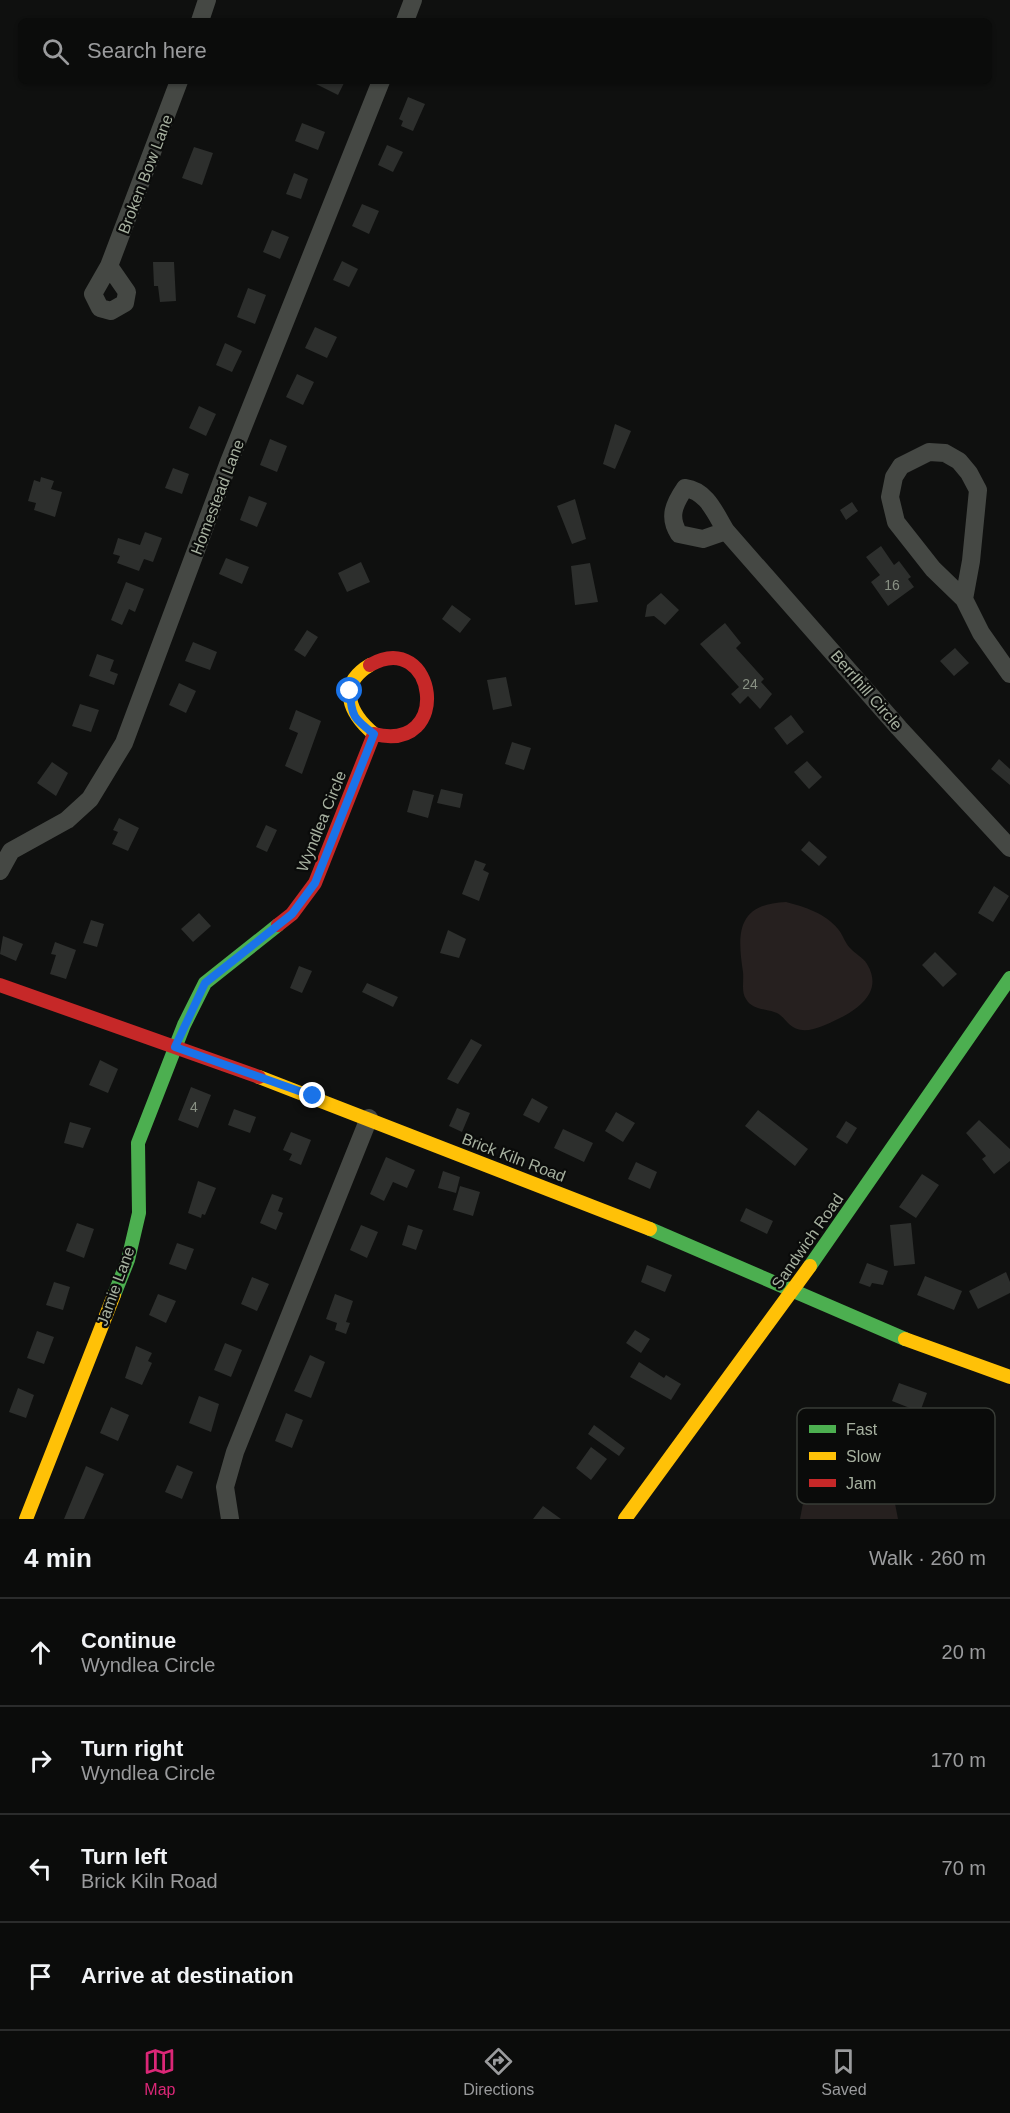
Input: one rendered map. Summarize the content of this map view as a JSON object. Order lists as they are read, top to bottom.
{
  "streets": {
    "main road": [
      "Wyndlea Circle",
      "Brick Kiln Road",
      "Sandwich Road",
      "Jamie Lane"
    ],
    "street": ["Broken Bow Lane", "Homestead Lane", "BerrIhill Circle"]
  },
  "crossings": [
    ["Wyndlea Circle", "Brick Kiln Road"],
    ["Wyndlea Circle", "Jamie Lane"],
    ["Brick Kiln Road", "Sandwich Road"],
    ["Brick Kiln Road", "Jamie Lane"]
  ],
  "house_numbers": ["16", "24", "4"],
  "legend": ["Fast", "Slow", "Jam"],
  "page": {
    "search": "Search here",
    "heading": ["4 min", "Walk · 260 m"],
    "list": [
      ["Continue", "Wyndlea Circle", "20 m"],
      ["Turn right", "Wyndlea Circle", "170 m"],
      ["Turn left", "Brick Kiln Road", "70 m"],
      "Arrive at destination"
    ],
    "nav": ["Map", "Directions", "Saved"]
  }
}
